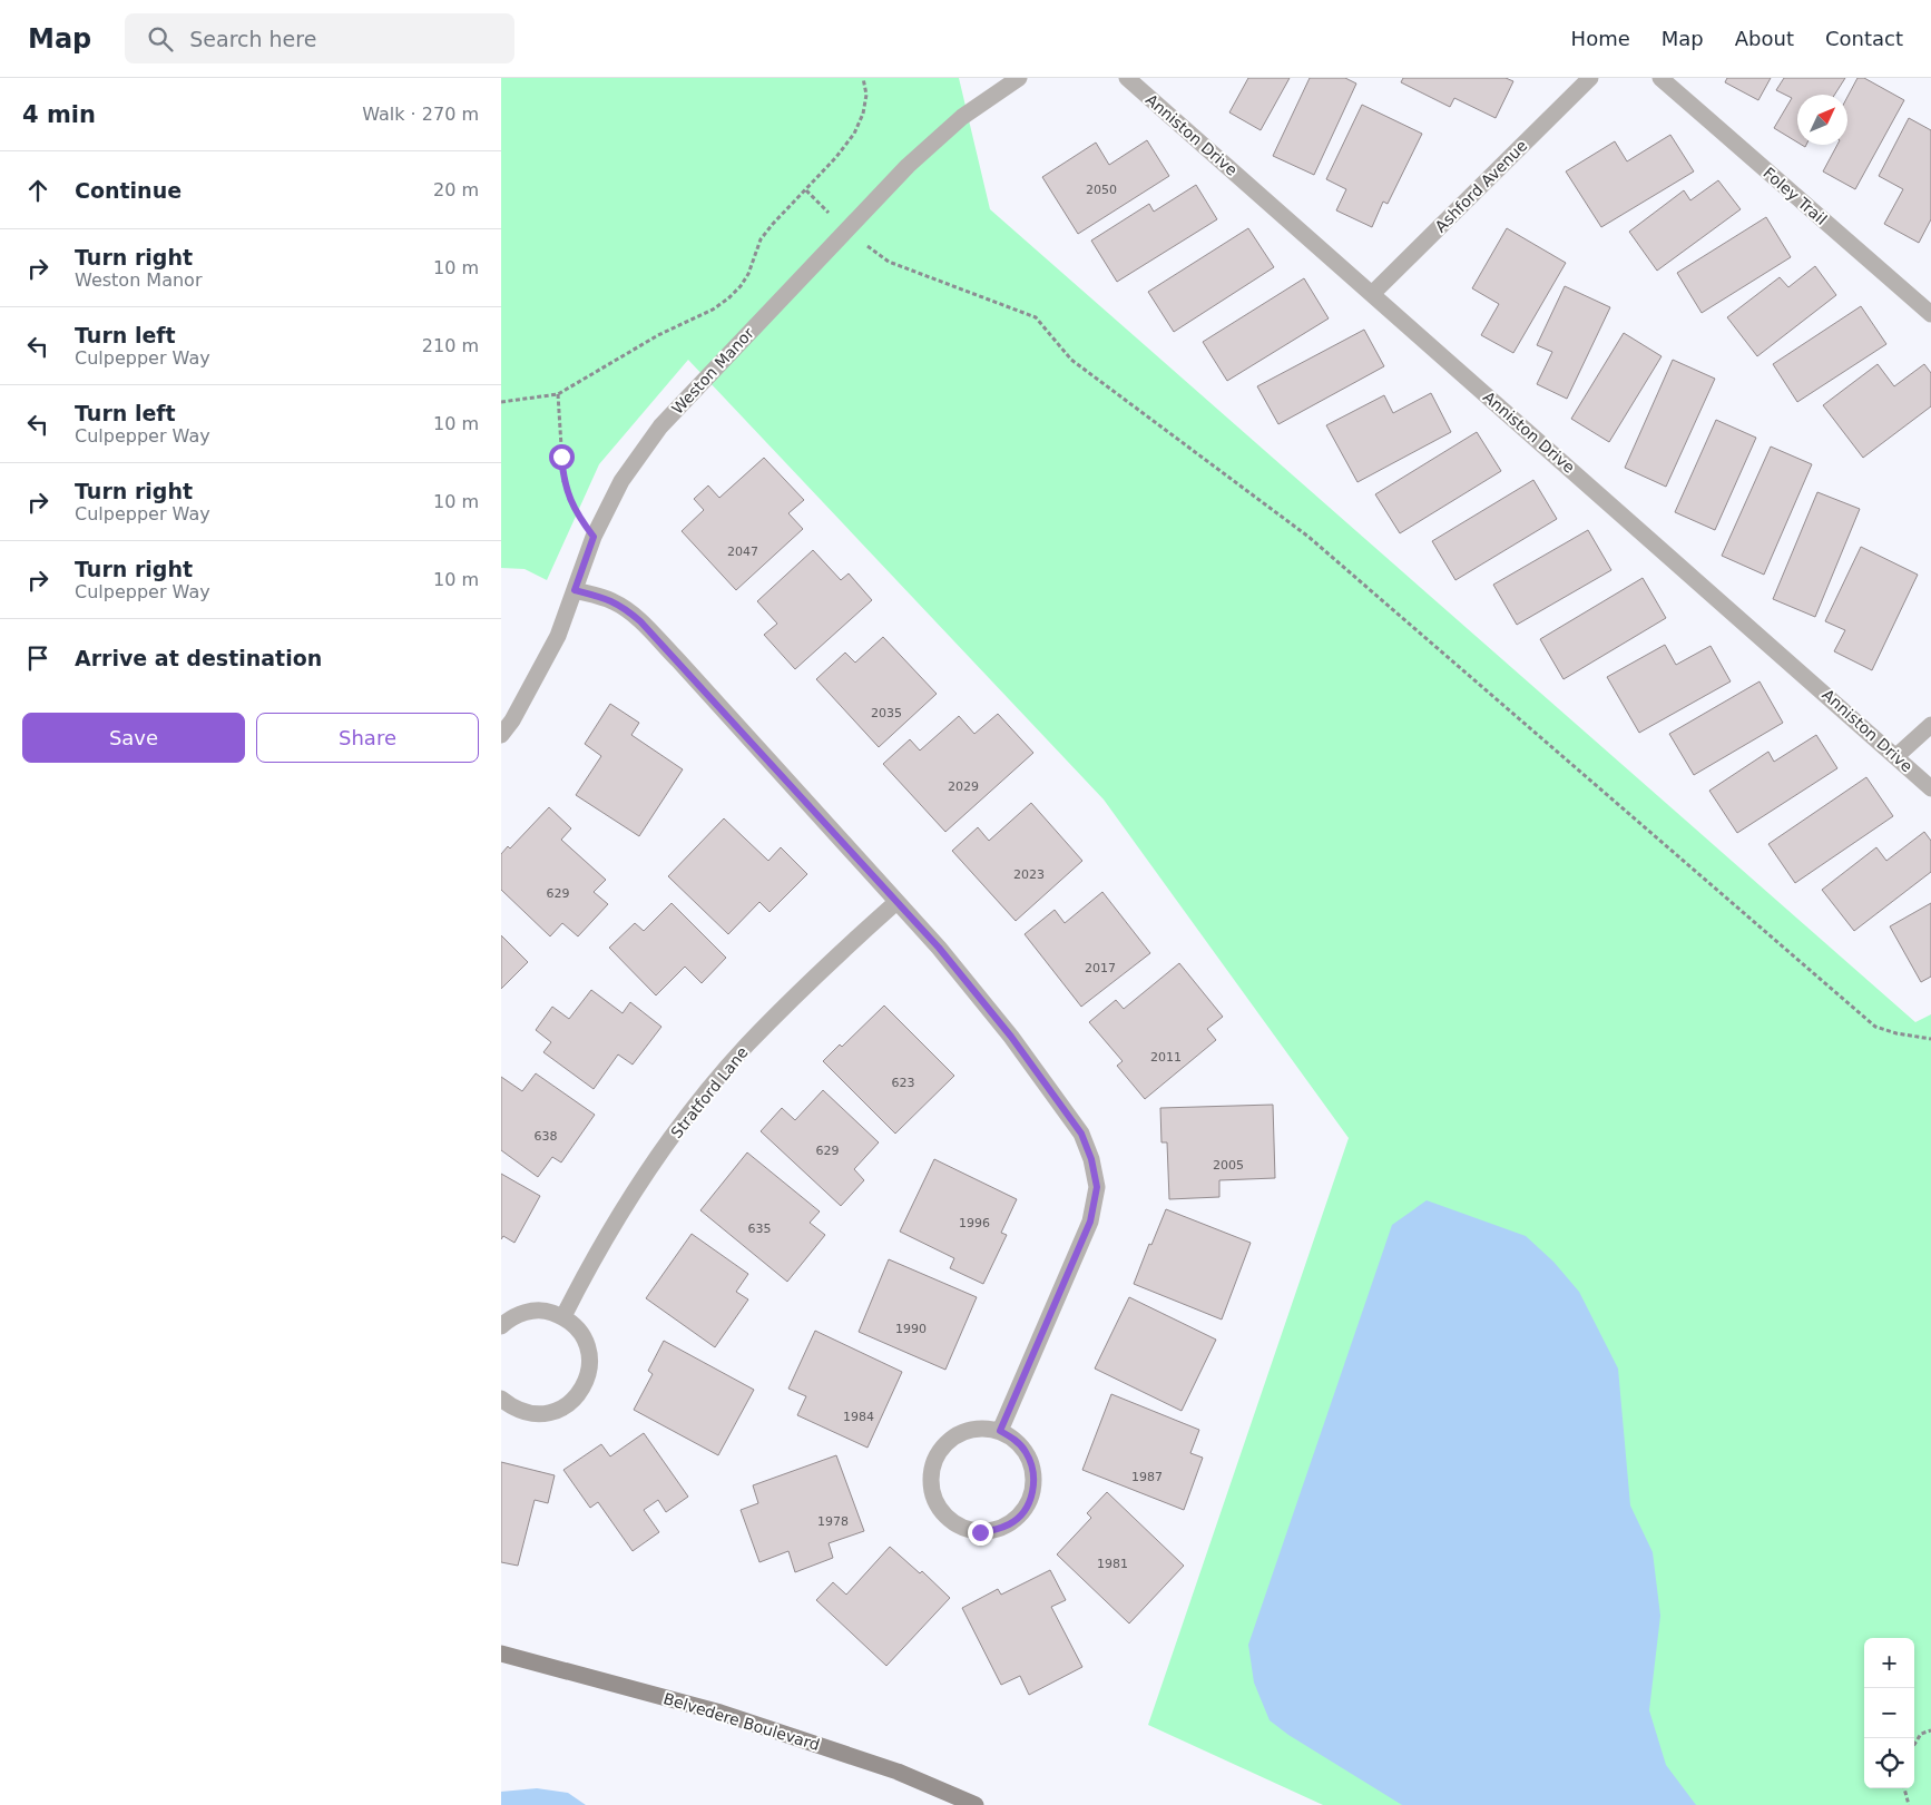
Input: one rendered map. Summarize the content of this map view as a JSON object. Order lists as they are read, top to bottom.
{
  "streets": {
    "street": [
      "Anniston Drive",
      "Ashford Avenue",
      "Foley Trail",
      "Weston Manor",
      "Stratford Lane",
      "Belvedere Boulevard"
    ]
  },
  "crossings": [
    ["Anniston Drive", "Ashford Avenue"]
  ],
  "house_numbers": [
    "2050",
    "2047",
    "2035",
    "2029",
    "2023",
    "629",
    "2017",
    "2011",
    "623",
    "638",
    "629",
    "2005",
    "1996",
    "635",
    "1990",
    "1984",
    "1987",
    "1978",
    "1981"
  ],
  "north": "top right",
  "page": {
    "header": "Map",
    "search": "Search here",
    "nav": [
      "Home",
      "Map",
      "About",
      "Contact"
    ],
    "heading": ["4 min", "Walk · 270 m"],
    "list": [
      ["Continue", "20 m"],
      ["Turn right", "Weston Manor", "10 m"],
      ["Turn left", "Culpepper Way", "210 m"],
      ["Turn left", "Culpepper Way", "10 m"],
      ["Turn right", "Culpepper Way", "10 m"],
      ["Turn right", "Culpepper Way", "10 m"],
      "Arrive at destination"
    ],
    "buttons": ["Save", "Share"],
    "map_buttons": ["+", "−"]
  }
}
